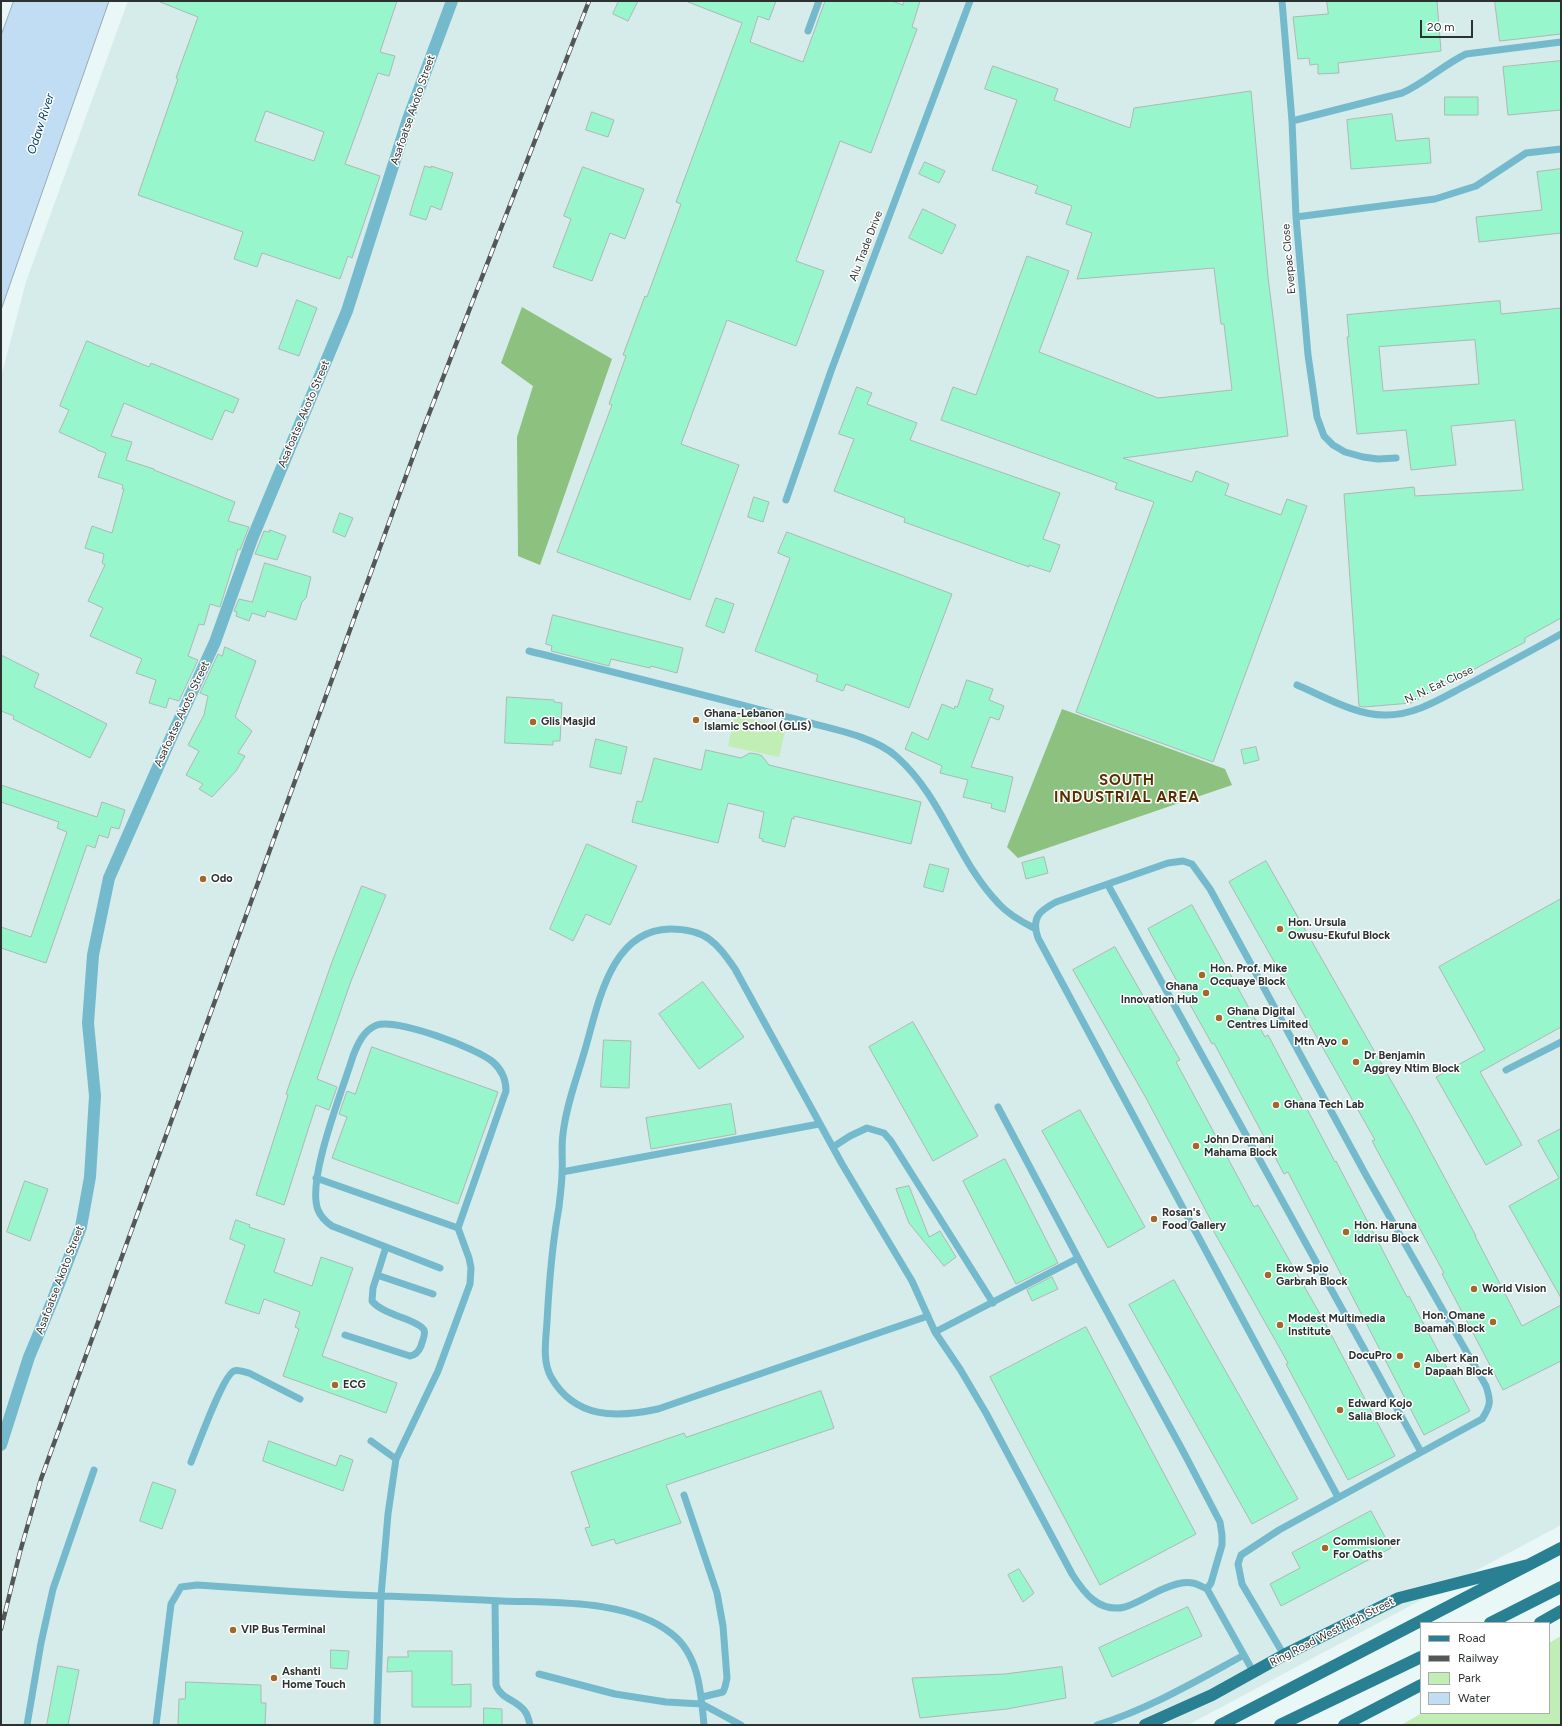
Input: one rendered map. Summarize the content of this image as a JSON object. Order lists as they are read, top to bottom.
{
  "streets": {
    "main road": ["Ring Road West High Street"],
    "street": ["Asafoatse Akoto Street"],
    "lane": ["Alu Trade Drive", "Everpac Close", "N. N. Eat Close"]
  },
  "districts": ["SOUTH INDUSTRIAL AREA"],
  "water": ["Odaw River"],
  "places": [
    "Ghana-Lebanon Islamic School (GLIS)",
    "Glis Masjid",
    "Odo",
    "Hon. Ursula Owusu-Ekuful Block",
    "Hon. Prof. Mike Ocquaye Block",
    "Ghana Innovation Hub",
    "Ghana Digital Centres Limited",
    "Mtn Ayo",
    "Dr Benjamin Aggrey Ntim Block",
    "Ghana Tech Lab",
    "John Dramani Mahama Block",
    "Rosan's Food Gallery",
    "Hon. Haruna Iddrisu Block",
    "Ekow Spio Garbrah Block",
    "World Vision",
    "Hon. Omane Boamah Block",
    "Modest Multimedia Institute",
    "DocuPro",
    "Albert Kan Dapaah Block",
    "ECG",
    "Edward Kojo Salia Block",
    "Commisioner For Oaths",
    "VIP Bus Terminal",
    "Ashanti Home Touch"
  ],
  "legend": [
    "Road",
    "Railway",
    "Park",
    "Water"
  ],
  "scale_bar": "20 m"
}
